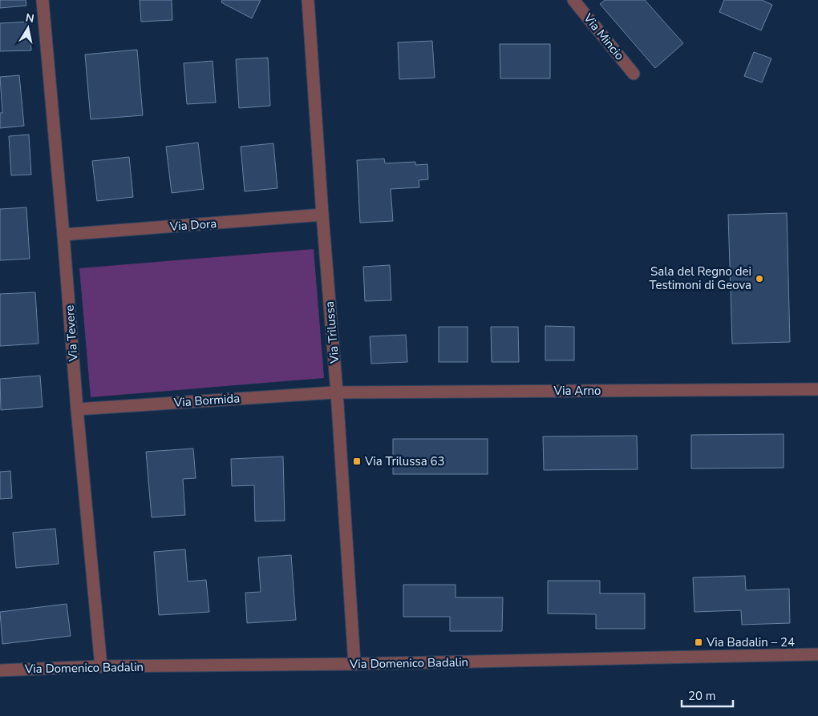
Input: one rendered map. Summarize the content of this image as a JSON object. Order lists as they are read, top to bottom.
{
  "streets": {
    "street": [
      "Via Mincio",
      "Via Dora",
      "Via Trilussa",
      "Via Tevere",
      "Via Arno",
      "Via Bormida",
      "Via Domenico Badalin"
    ]
  },
  "crossings": [
    ["Via Dora", "Via Trilussa"],
    ["Via Dora", "Via Tevere"],
    ["Via Trilussa", "Via Arno"],
    ["Via Trilussa", "Via Bormida"],
    ["Via Trilussa", "Via Domenico Badalin"],
    ["Via Tevere", "Via Bormida"],
    ["Via Tevere", "Via Domenico Badalin"],
    ["Via Arno", "Via Bormida"]
  ],
  "places": {
    "other": ["Sala del Regno dei Testimoni di Geova"],
    "transit": ["Via Trilussa 63", "Via Badalin – 24"]
  },
  "scale_bar": "20 m",
  "north": "top"
}
